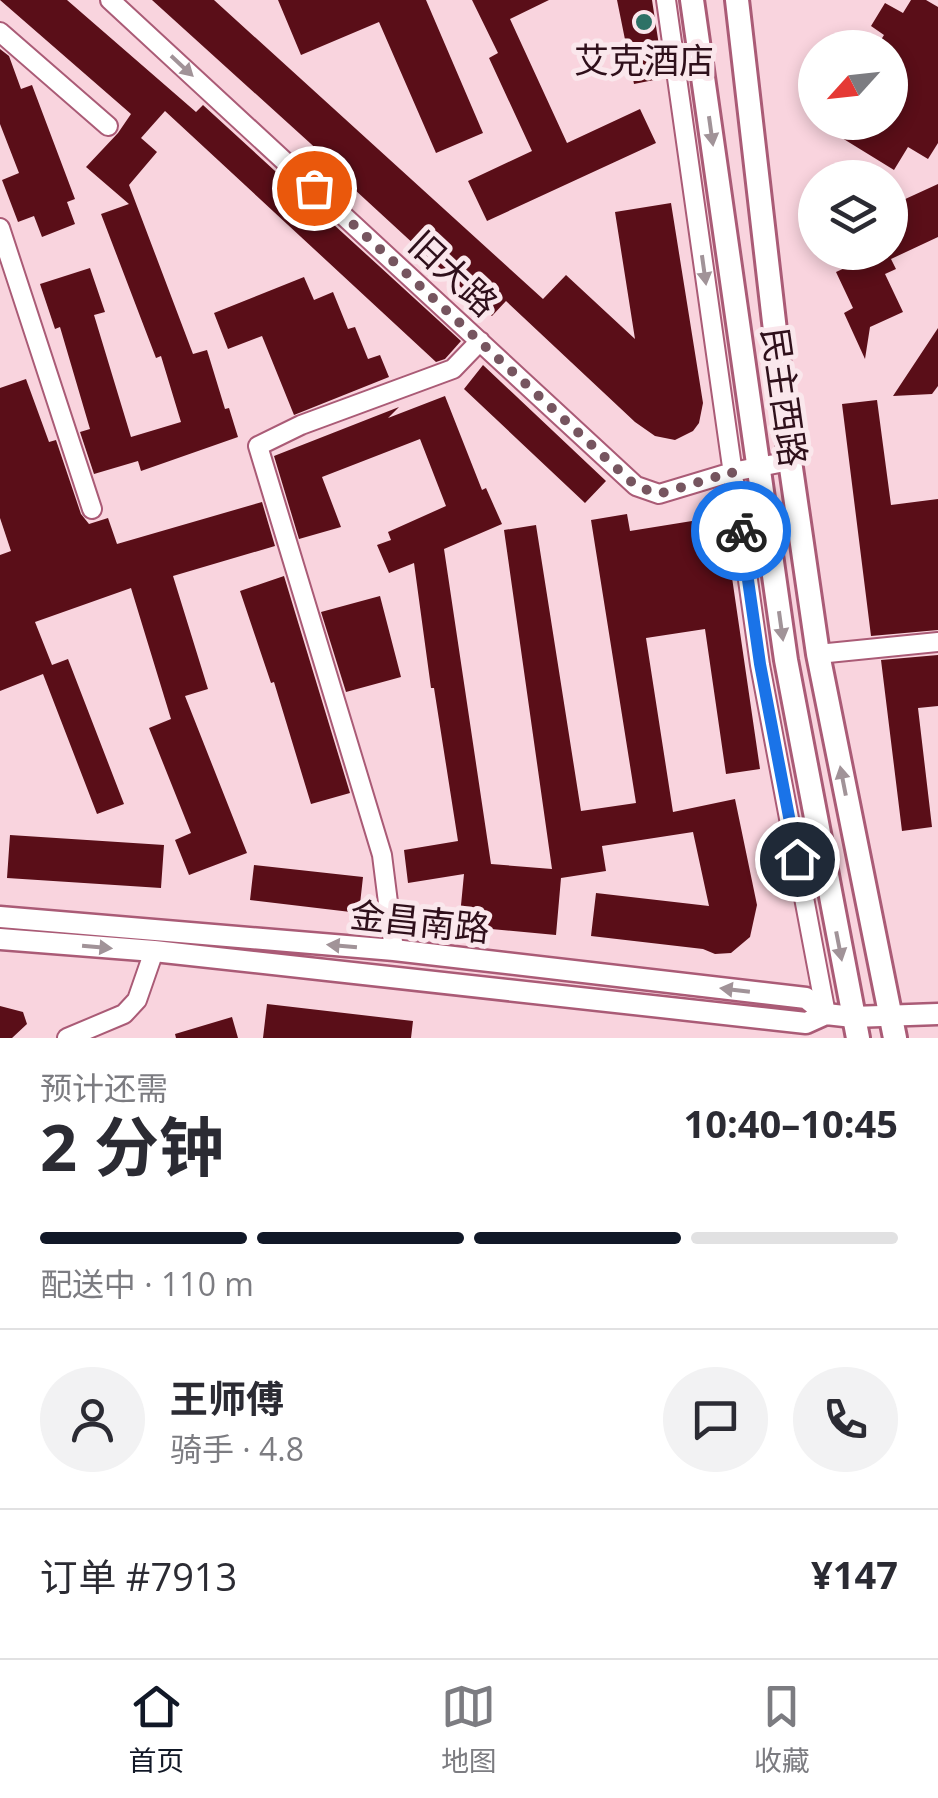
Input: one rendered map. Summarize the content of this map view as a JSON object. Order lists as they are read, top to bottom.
{
  "streets": {
    "main road": ["民主西路"],
    "street": ["旧大路", "金昌南路"]
  },
  "crossings": [
    ["旧大路", "民主西路"],
    ["民主西路", "金昌南路"]
  ],
  "one_way": ["旧大路"],
  "places": ["艾克酒店"],
  "north": "bottom left",
  "page": {
    "heading": ["2 分钟", "预计还需", "10:40–10:45"],
    "panel": [
      "王师傅",
      "骑手 · 4.8",
      "订单 #7913",
      "¥147"
    ],
    "bar": "配送中 · 110 m",
    "tabs": ["首页", "地图", "收藏"]
  }
}
